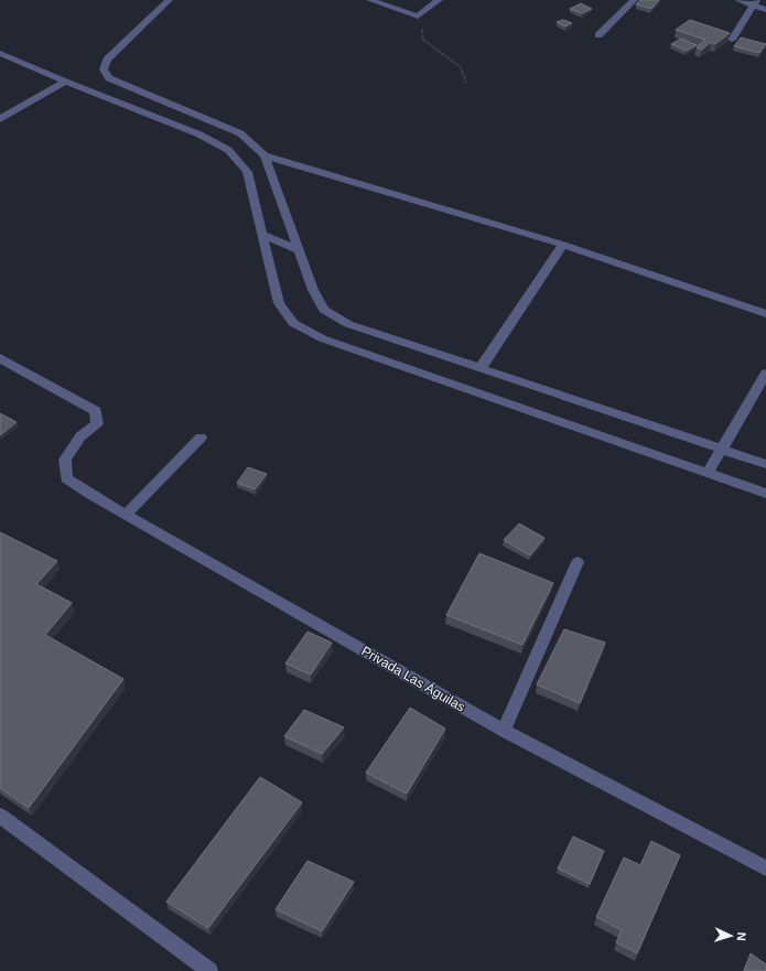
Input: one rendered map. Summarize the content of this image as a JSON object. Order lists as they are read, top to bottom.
{
  "streets": {
    "street": ["Privada Las Águilas"]
  },
  "north": "right"
}
